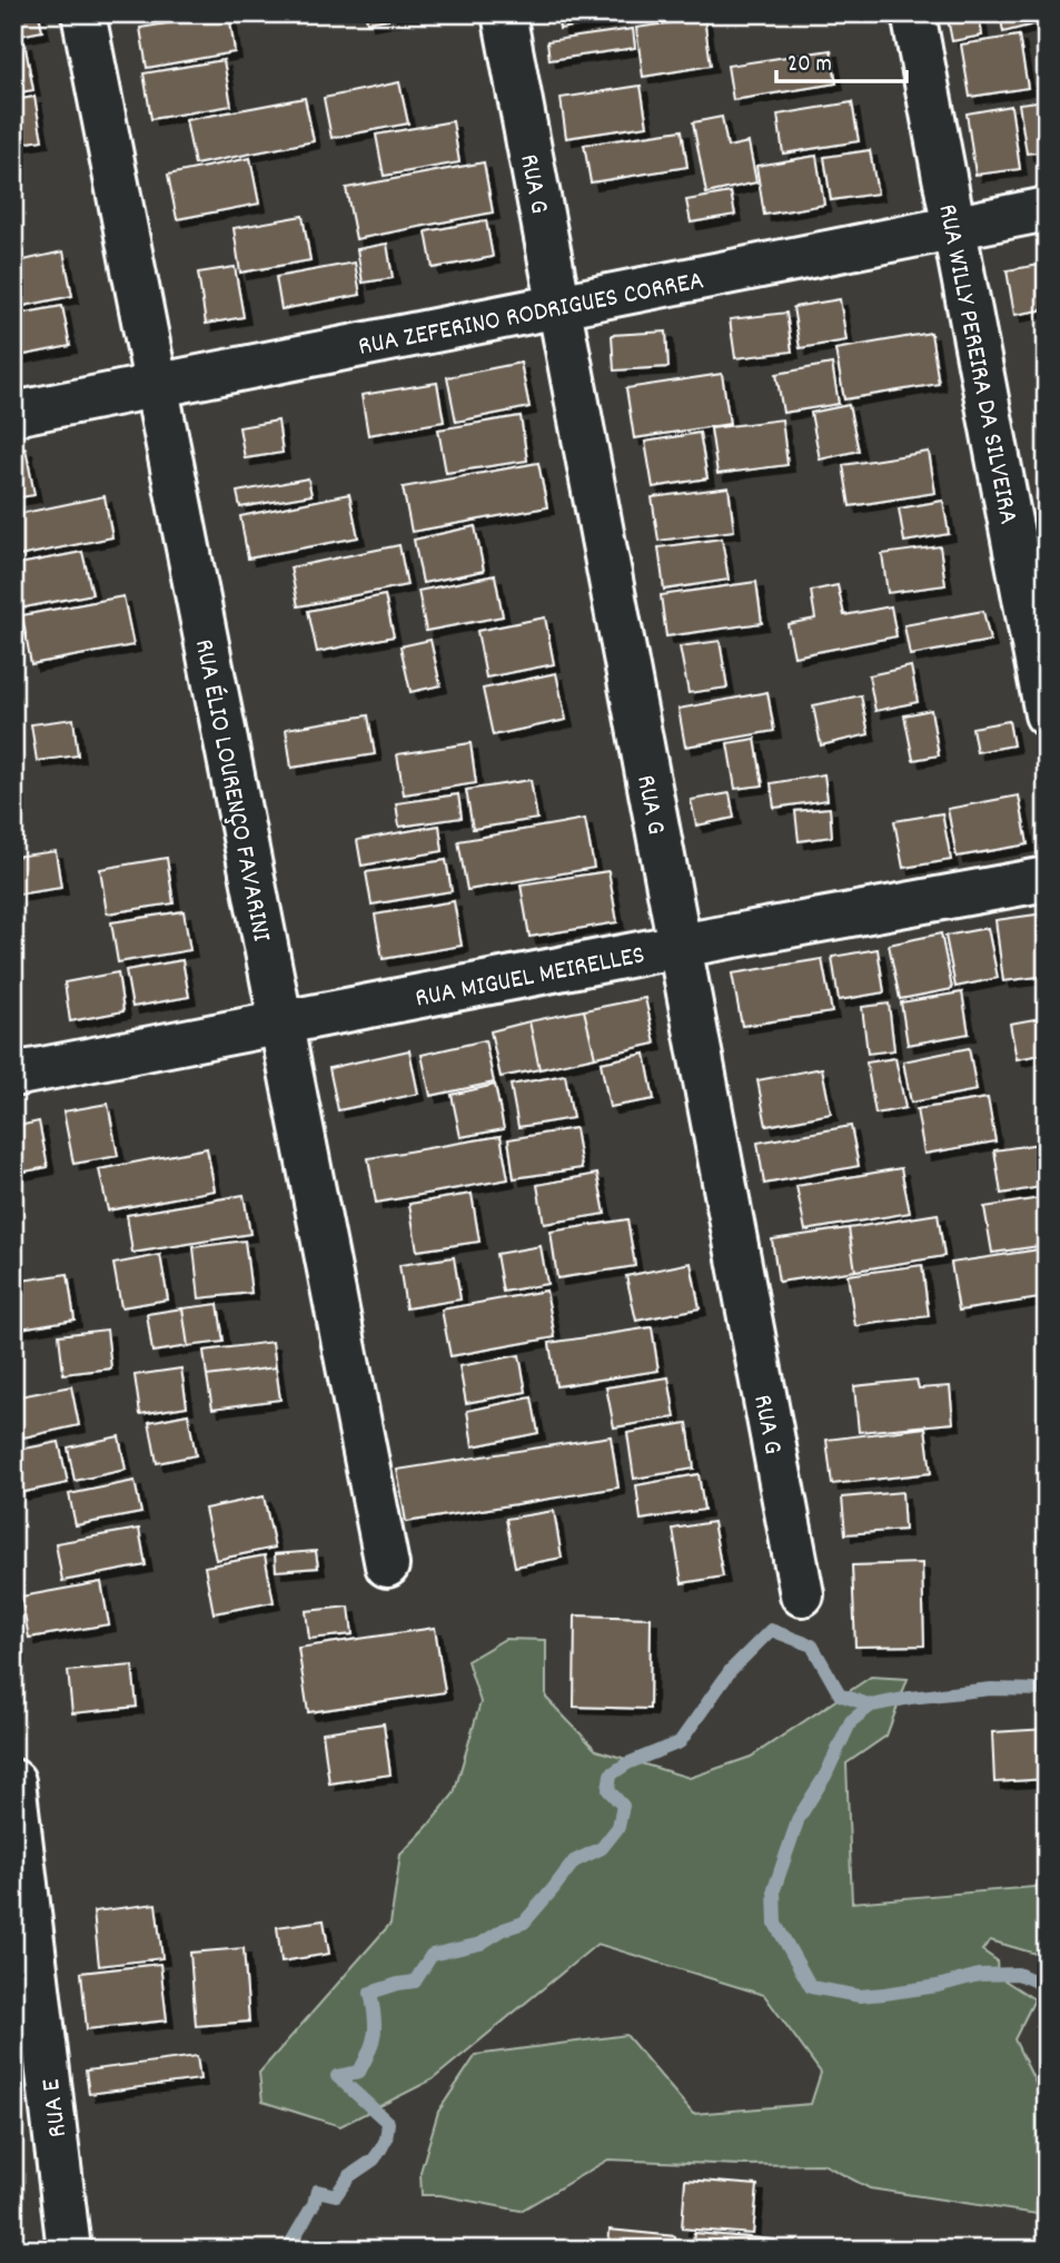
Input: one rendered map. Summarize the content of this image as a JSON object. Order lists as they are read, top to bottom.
{
  "streets": {
    "street": [
      "RUA G",
      "RUA ZEFERINO RODRIGUES CORREA",
      "RUA WILLY PEREIRA DA SILVEIRA",
      "RUA ÉLIO LOURENÇO FAVARINI",
      "RUA MIGUEL MEIRELLES",
      "RUA E"
    ]
  },
  "crossings": [
    ["RUA G", "RUA ZEFERINO RODRIGUES CORREA"],
    ["RUA G", "RUA MIGUEL MEIRELLES"],
    ["RUA ZEFERINO RODRIGUES CORREA", "RUA WILLY PEREIRA DA SILVEIRA"],
    ["RUA ZEFERINO RODRIGUES CORREA", "RUA ÉLIO LOURENÇO FAVARINI"],
    ["RUA ÉLIO LOURENÇO FAVARINI", "RUA MIGUEL MEIRELLES"]
  ],
  "scale_bar": "20 m"
}
